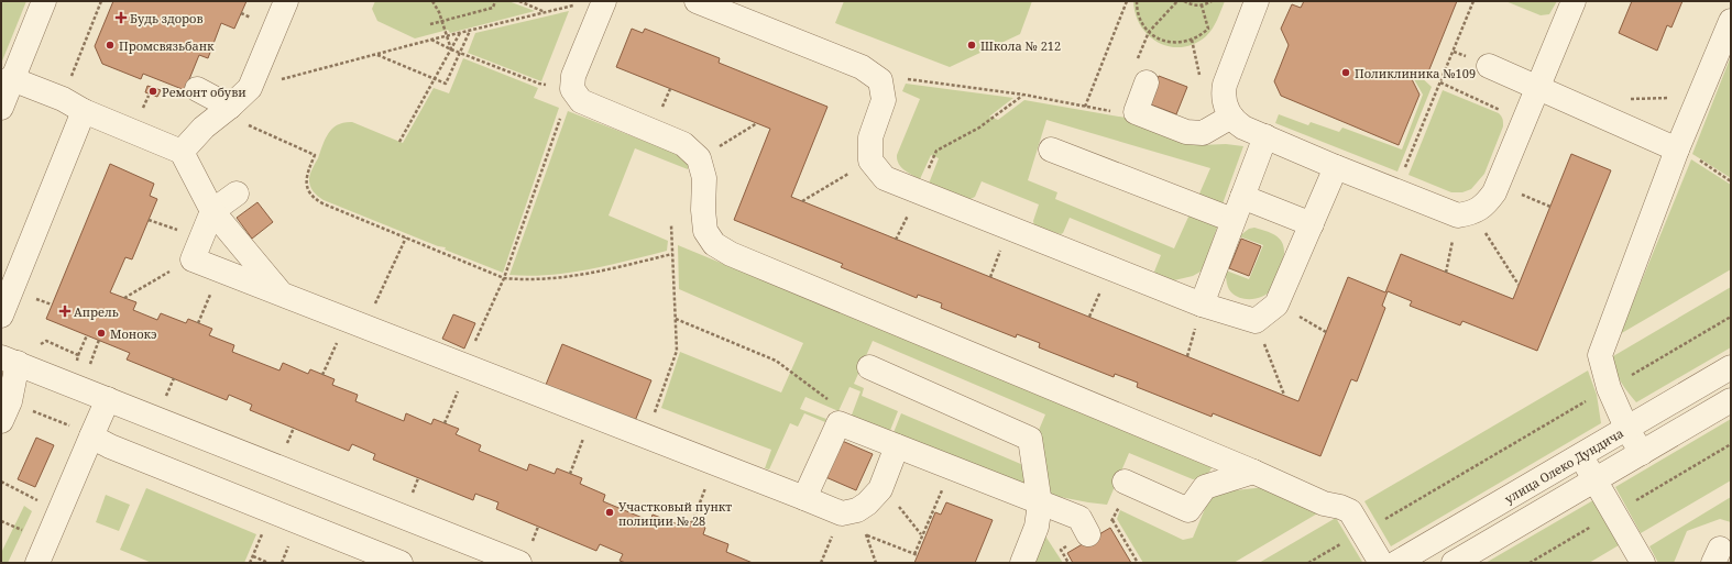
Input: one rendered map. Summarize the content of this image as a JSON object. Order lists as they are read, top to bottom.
{
  "streets": {
    "street": ["улица Олеко Дундича"]
  },
  "places": {
    "health": ["Будь здоров", "Апрель"],
    "other": [
      "Промсвязьбанк",
      "Школа № 212",
      "Поликлиника №109",
      "Ремонт обуви",
      "Монокэ",
      "Участковый пункт полиции № 28"
    ]
  }
}
